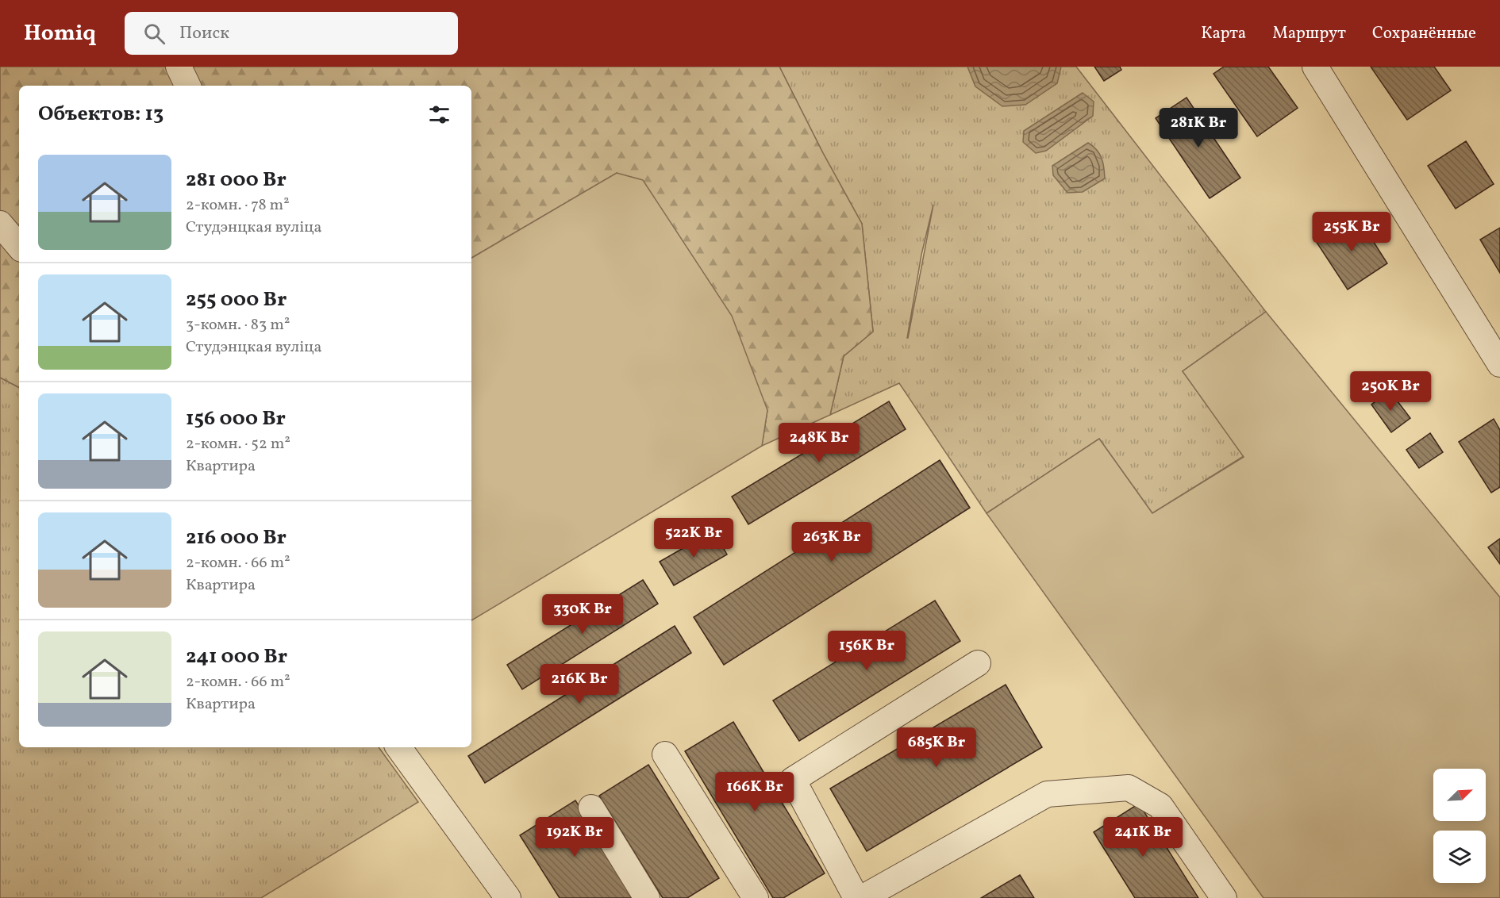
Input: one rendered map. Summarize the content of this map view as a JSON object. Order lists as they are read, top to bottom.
{
  "north": "top right",
  "page": {
    "header": "Homiq",
    "search": "Поиск",
    "nav": ["Карта", "Маршрут", "Сохранённые"],
    "heading": "Объектов: 13",
    "price": [
      "281K Br",
      "255K Br",
      "250K Br",
      "248K Br",
      "522K Br",
      "263K Br",
      "330K Br",
      "156K Br",
      "216K Br",
      "685K Br",
      "166K Br",
      "192K Br",
      "241K Br"
    ],
    "list": [
      {
        "name": "281 000 Br",
        "note": "2-комн. · 78 m² · Студэнцкая вуліца"
      },
      {
        "name": "255 000 Br",
        "note": "3-комн. · 83 m² · Студэнцкая вуліца"
      },
      {
        "name": "156 000 Br",
        "note": "2-комн. · 52 m² · Квартира"
      },
      {
        "name": "216 000 Br",
        "note": "2-комн. · 66 m² · Квартира"
      },
      {
        "name": "241 000 Br",
        "note": "2-комн. · 66 m² · Квартира"
      }
    ]
  }
}
